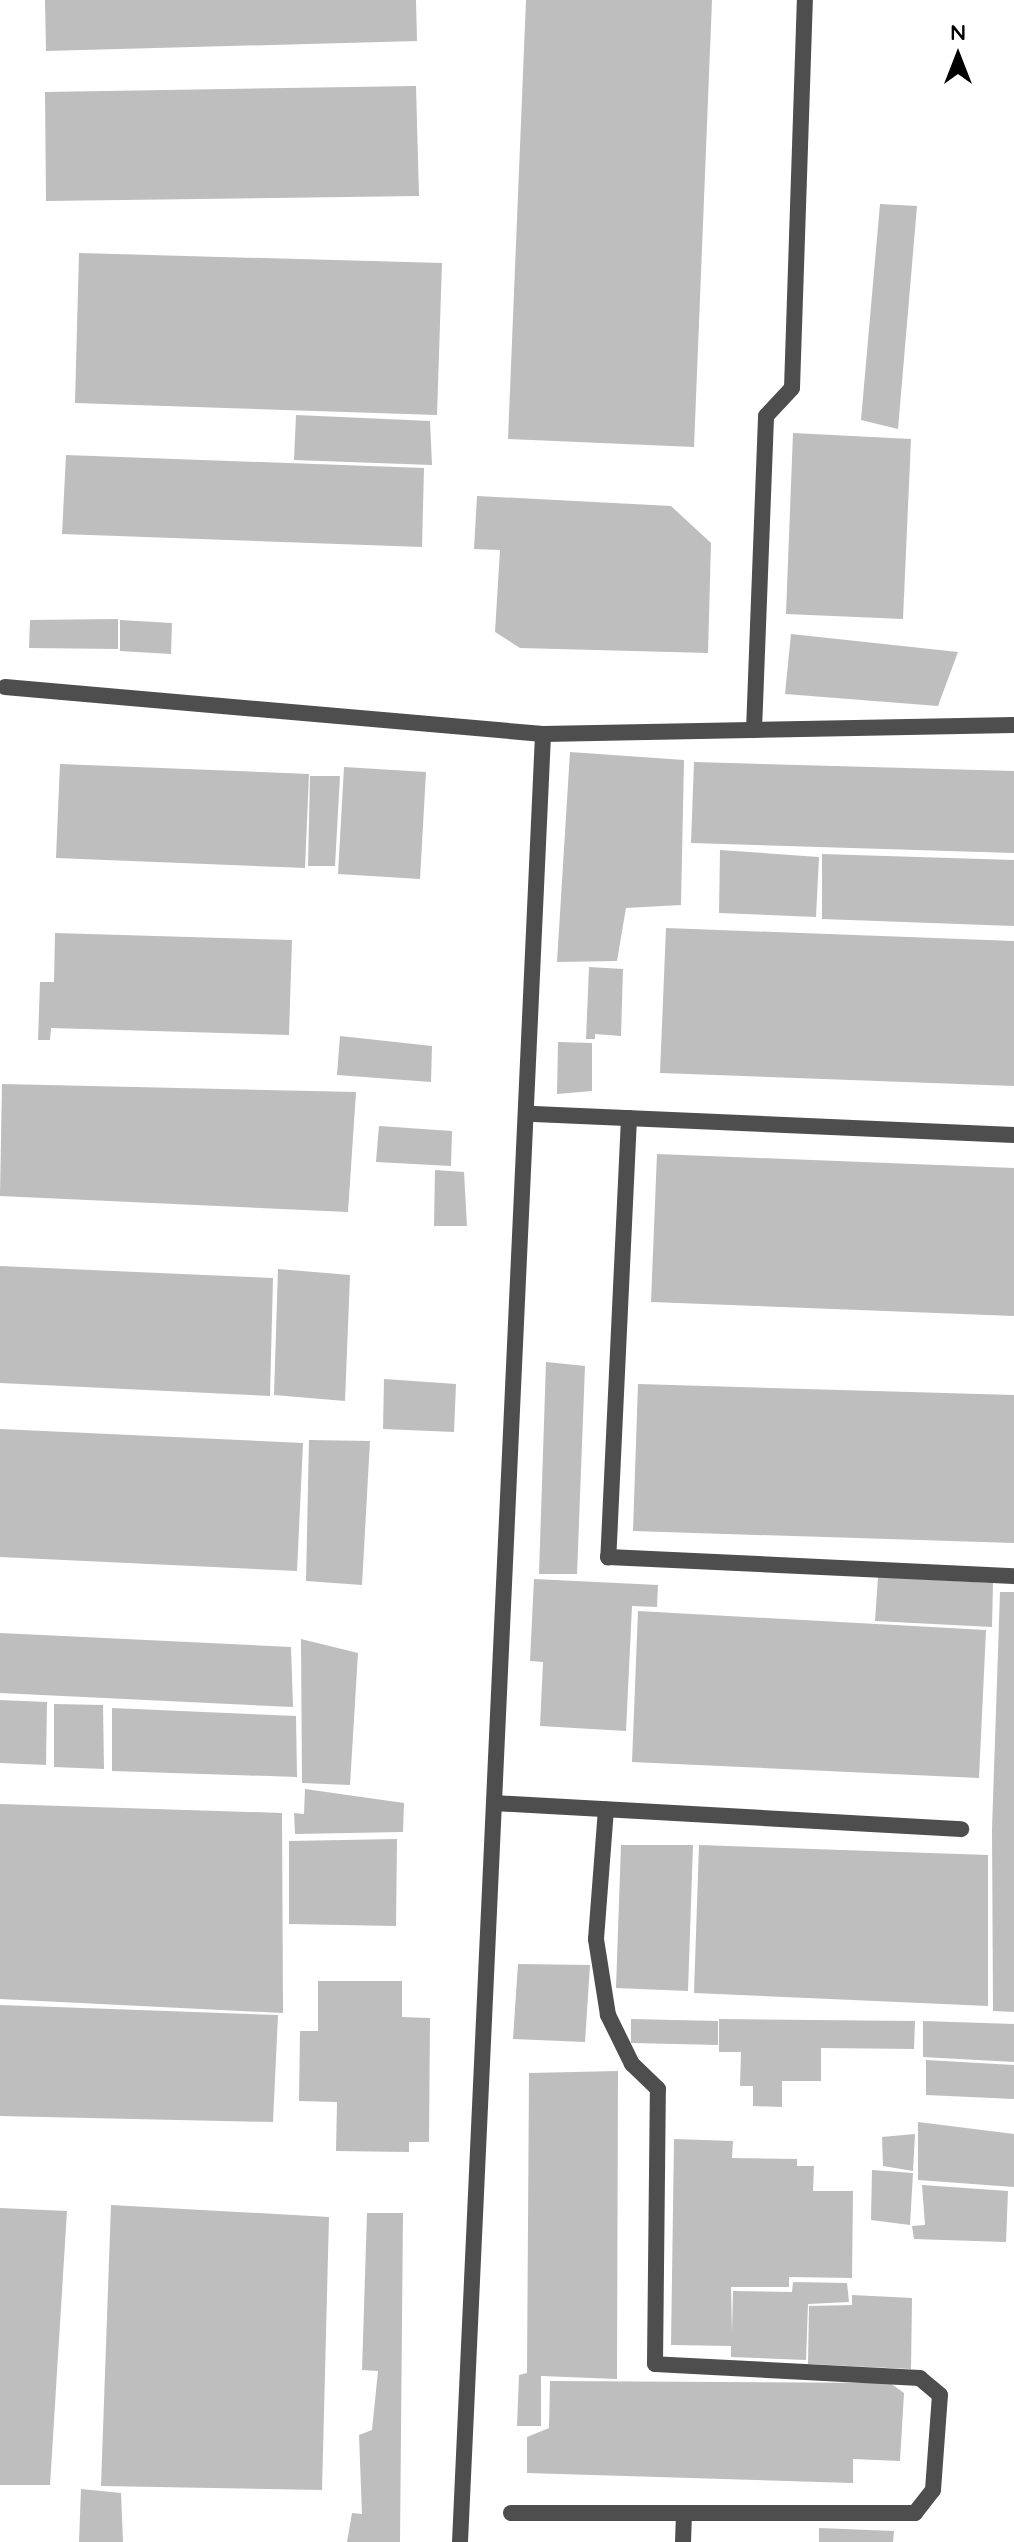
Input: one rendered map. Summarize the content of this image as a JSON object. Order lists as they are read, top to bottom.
{
  "north": "top"
}
